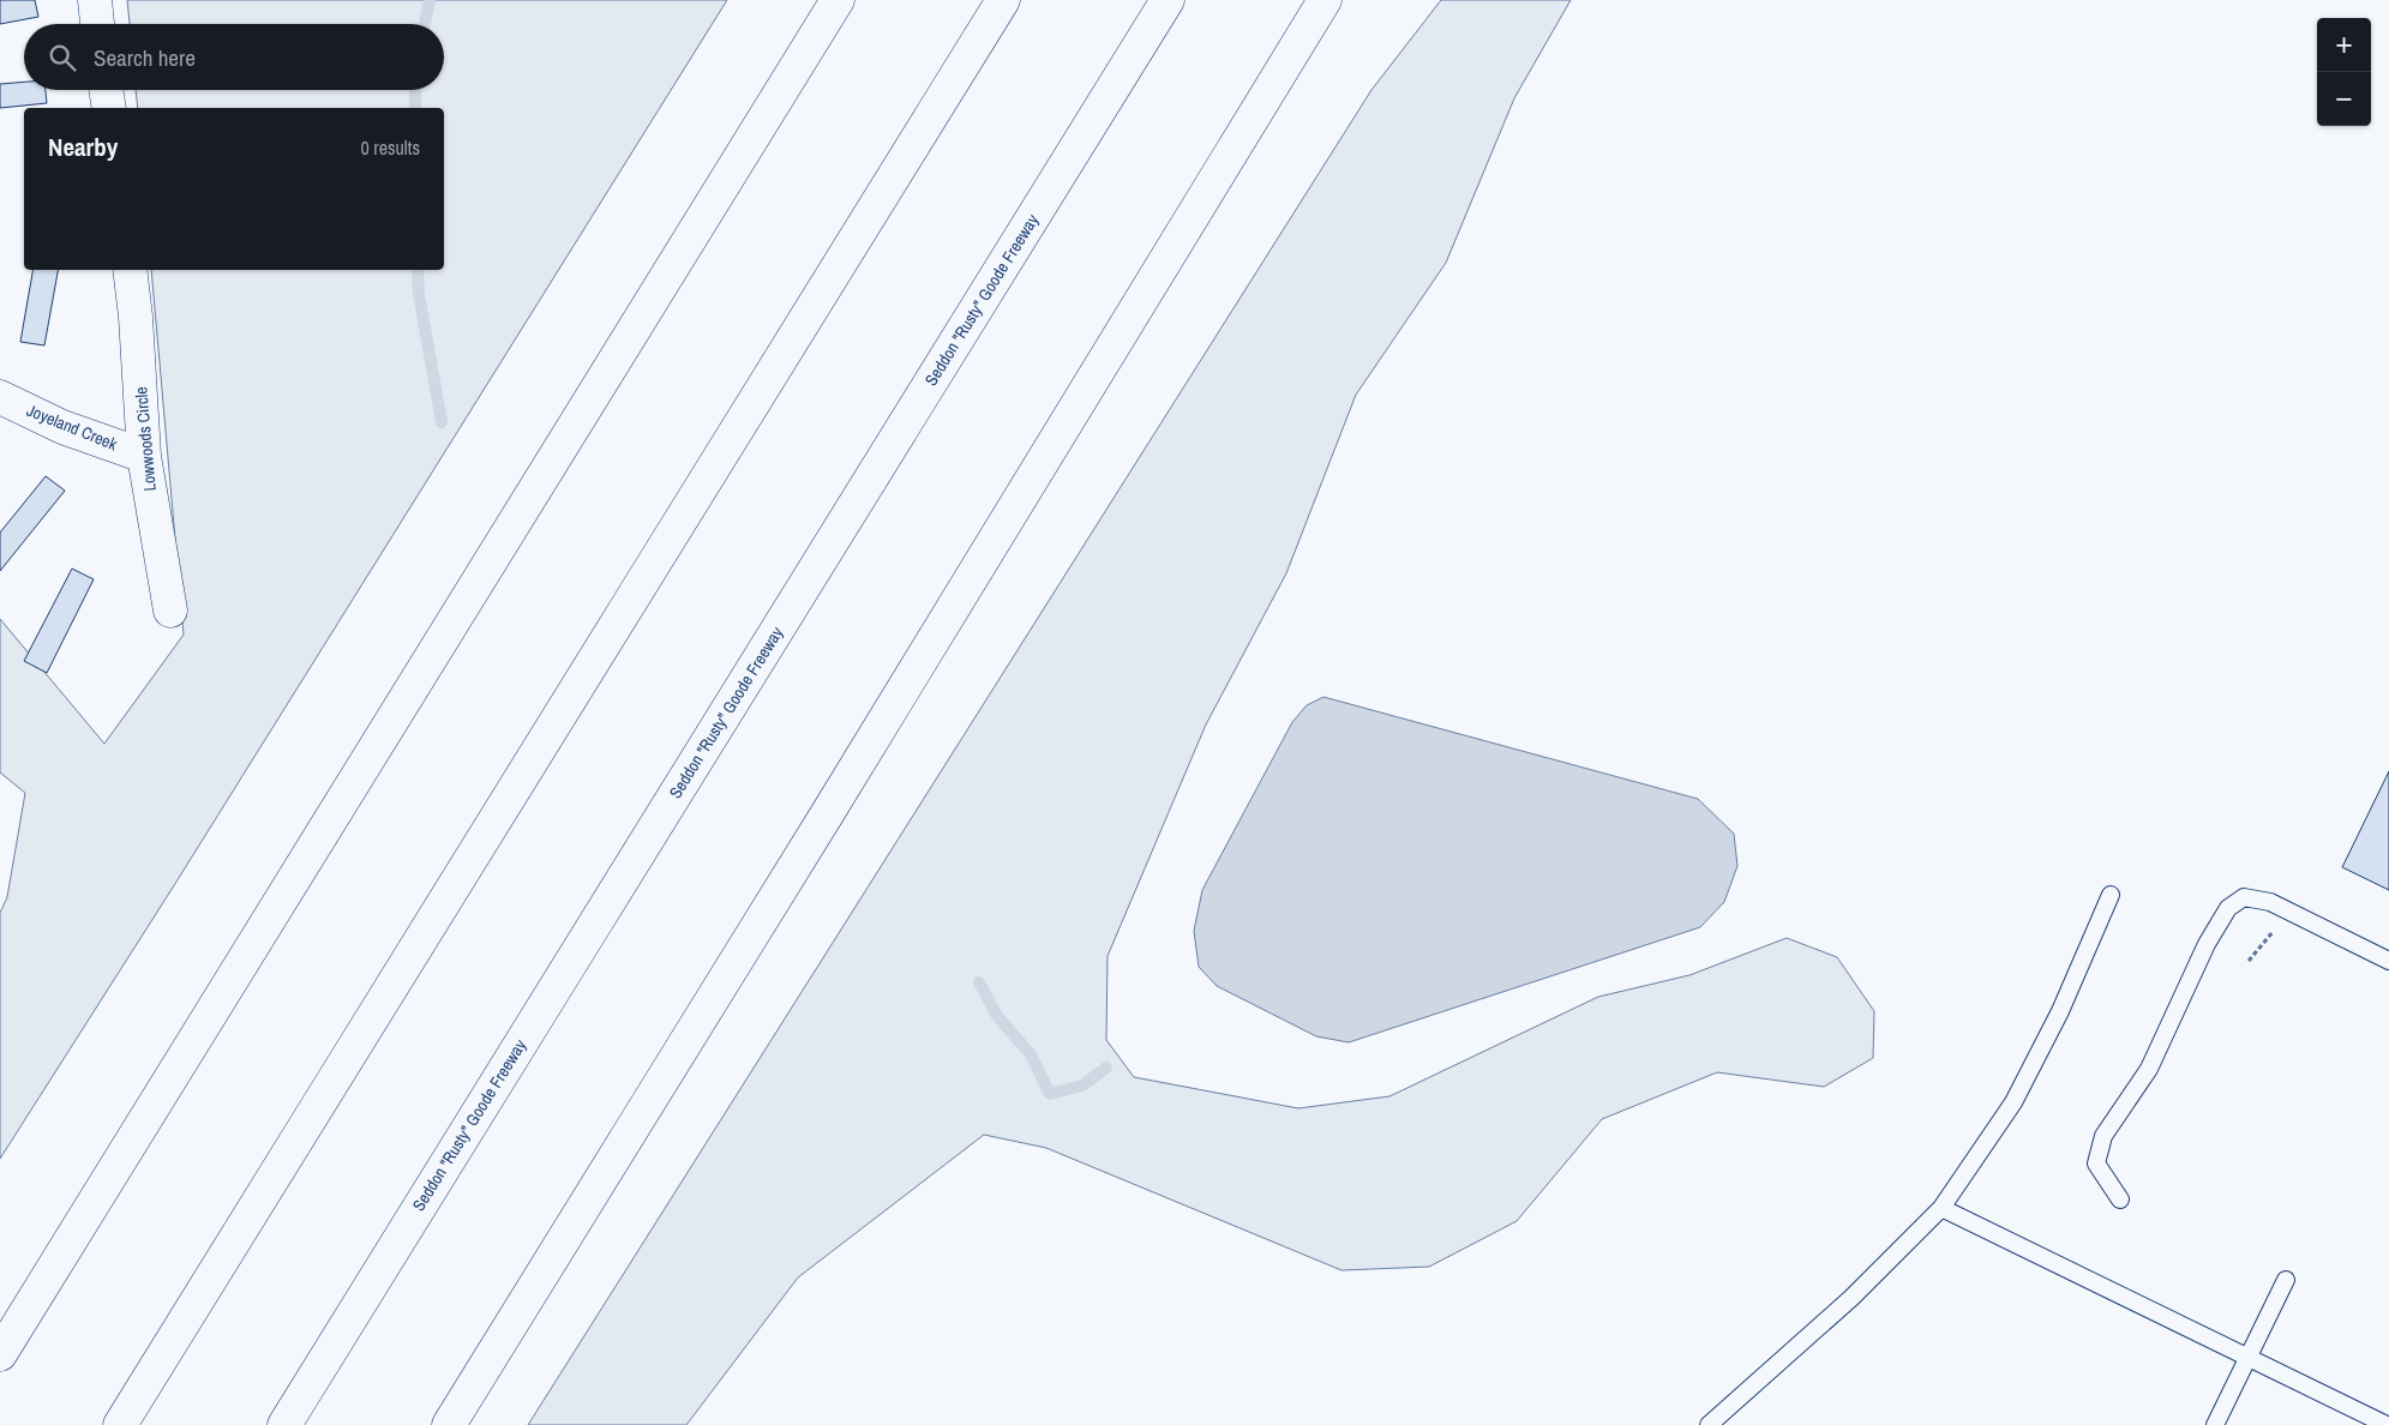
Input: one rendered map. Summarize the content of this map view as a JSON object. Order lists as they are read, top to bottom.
{
  "streets": {
    "main road": ["Seddon \"Rusty\" Goode Freeway", "Joyeland Creek", "Lowwoods Circle"]
  },
  "crossings": [
    ["Joyeland Creek", "Lowwoods Circle"]
  ],
  "page": {
    "map_buttons": ["+", "−"],
    "search": "Search here",
    "heading": ["Nearby", "0 results"]
  }
}
